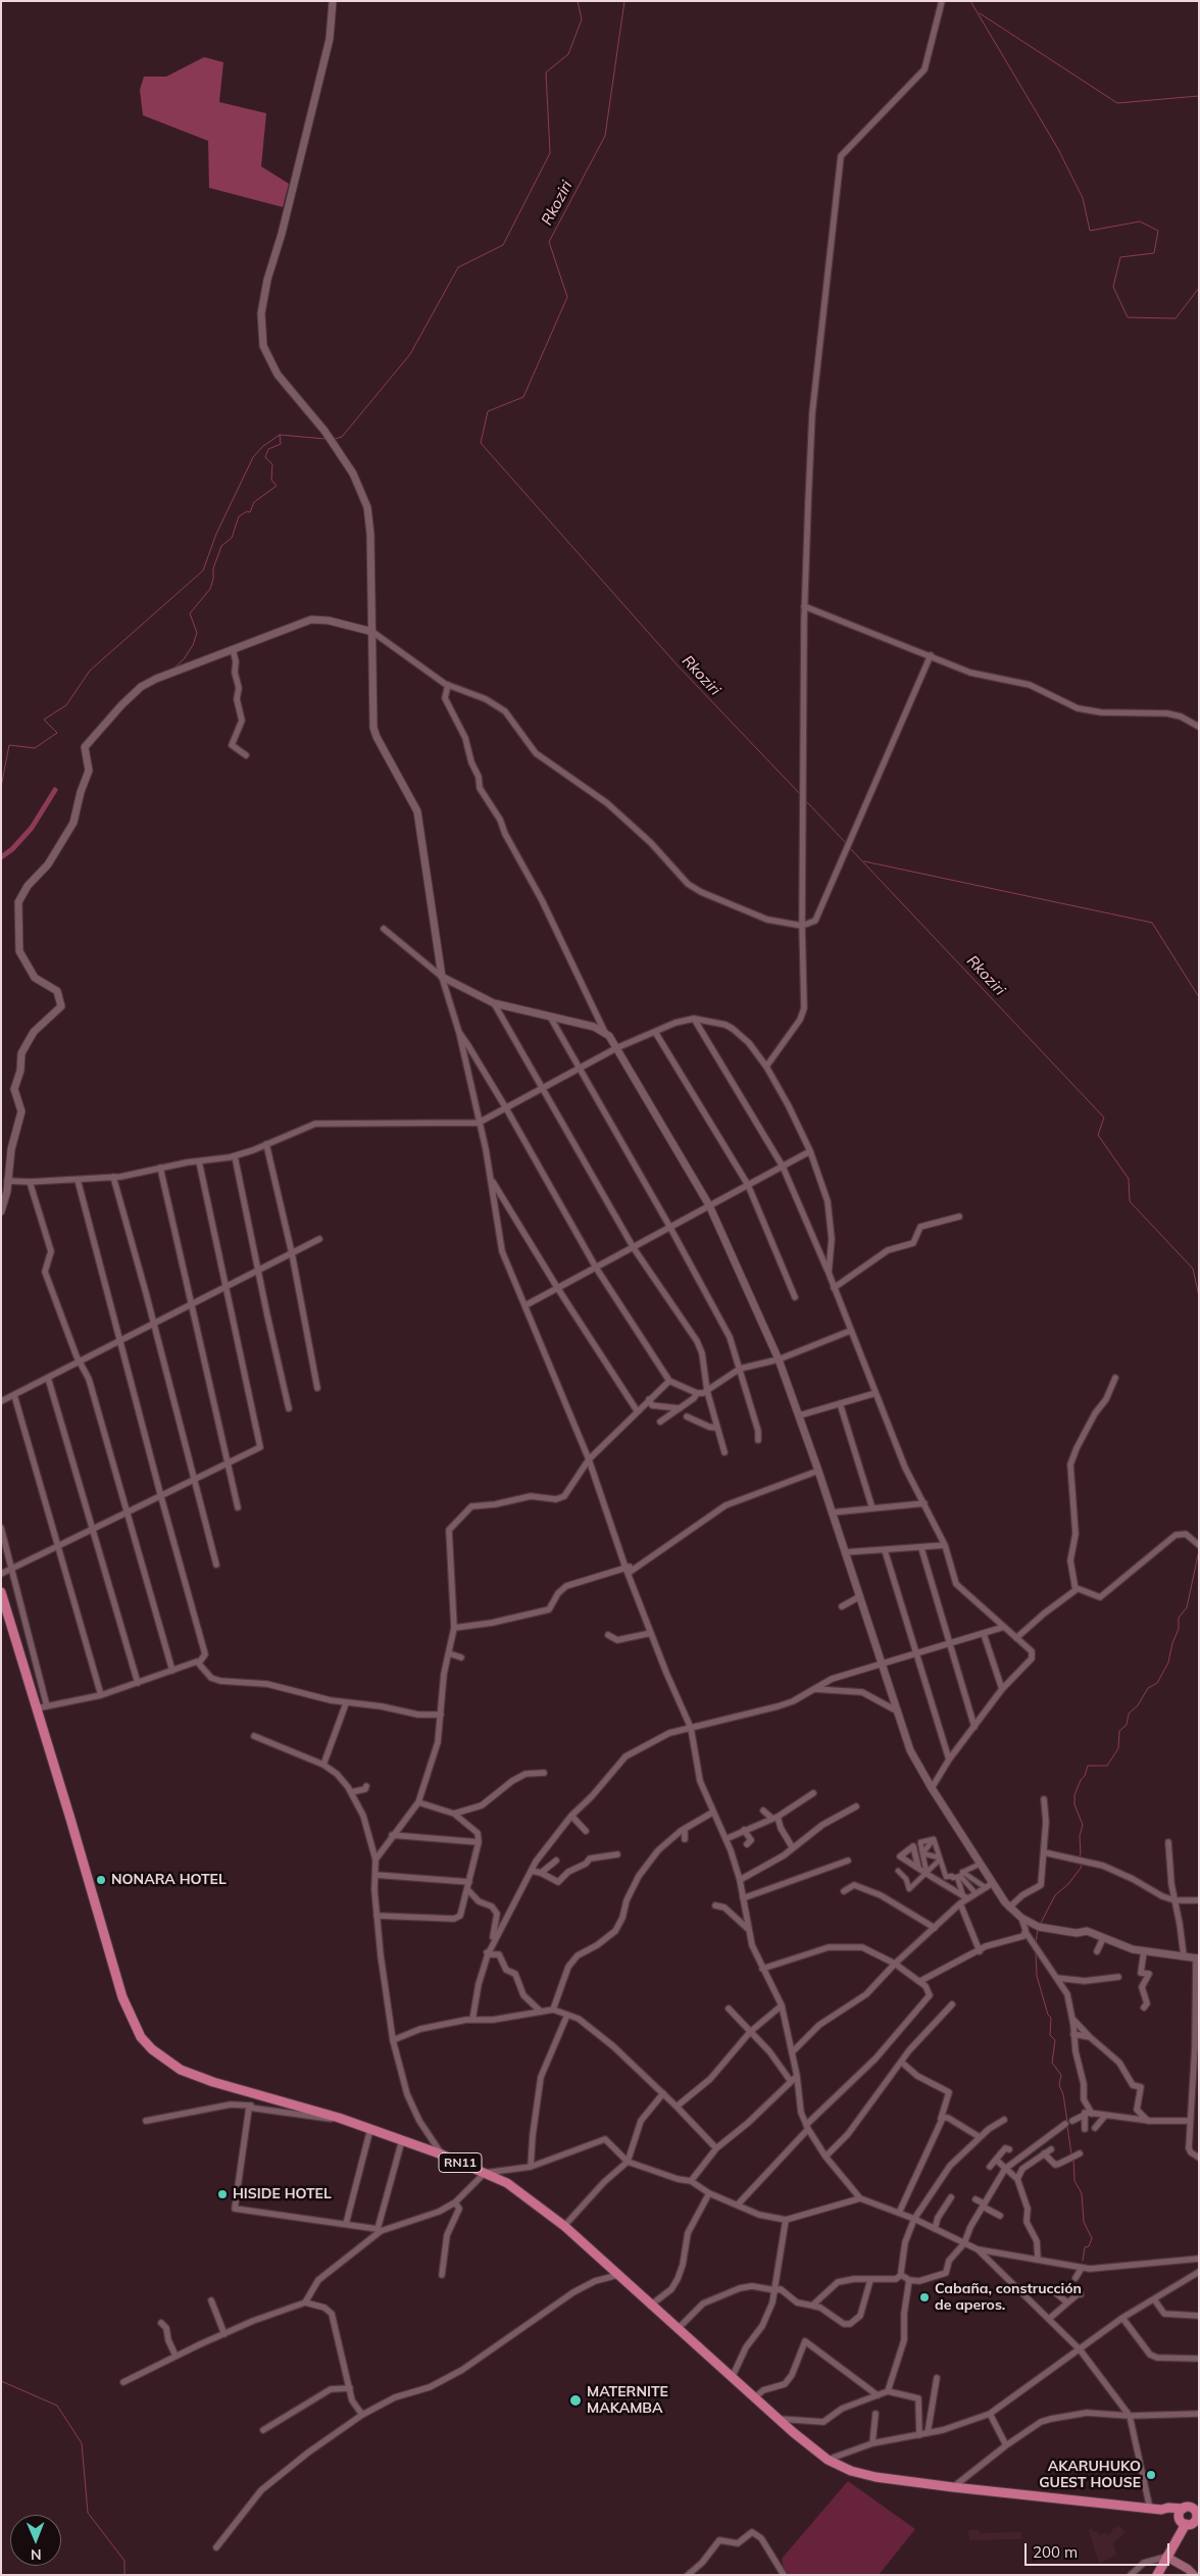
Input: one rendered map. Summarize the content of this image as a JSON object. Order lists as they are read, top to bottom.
{
  "streets": {
    "main road": ["RN11"]
  },
  "water": ["Rkoziri"],
  "places": [
    "NONARA HOTEL",
    "HISIDE HOTEL",
    "Cabaña, construcción de aperos.",
    "MATERNITE MAKAMBA",
    "AKARUHUKO GUEST HOUSE"
  ],
  "scale_bar": "200 m",
  "north": "bottom"
}
